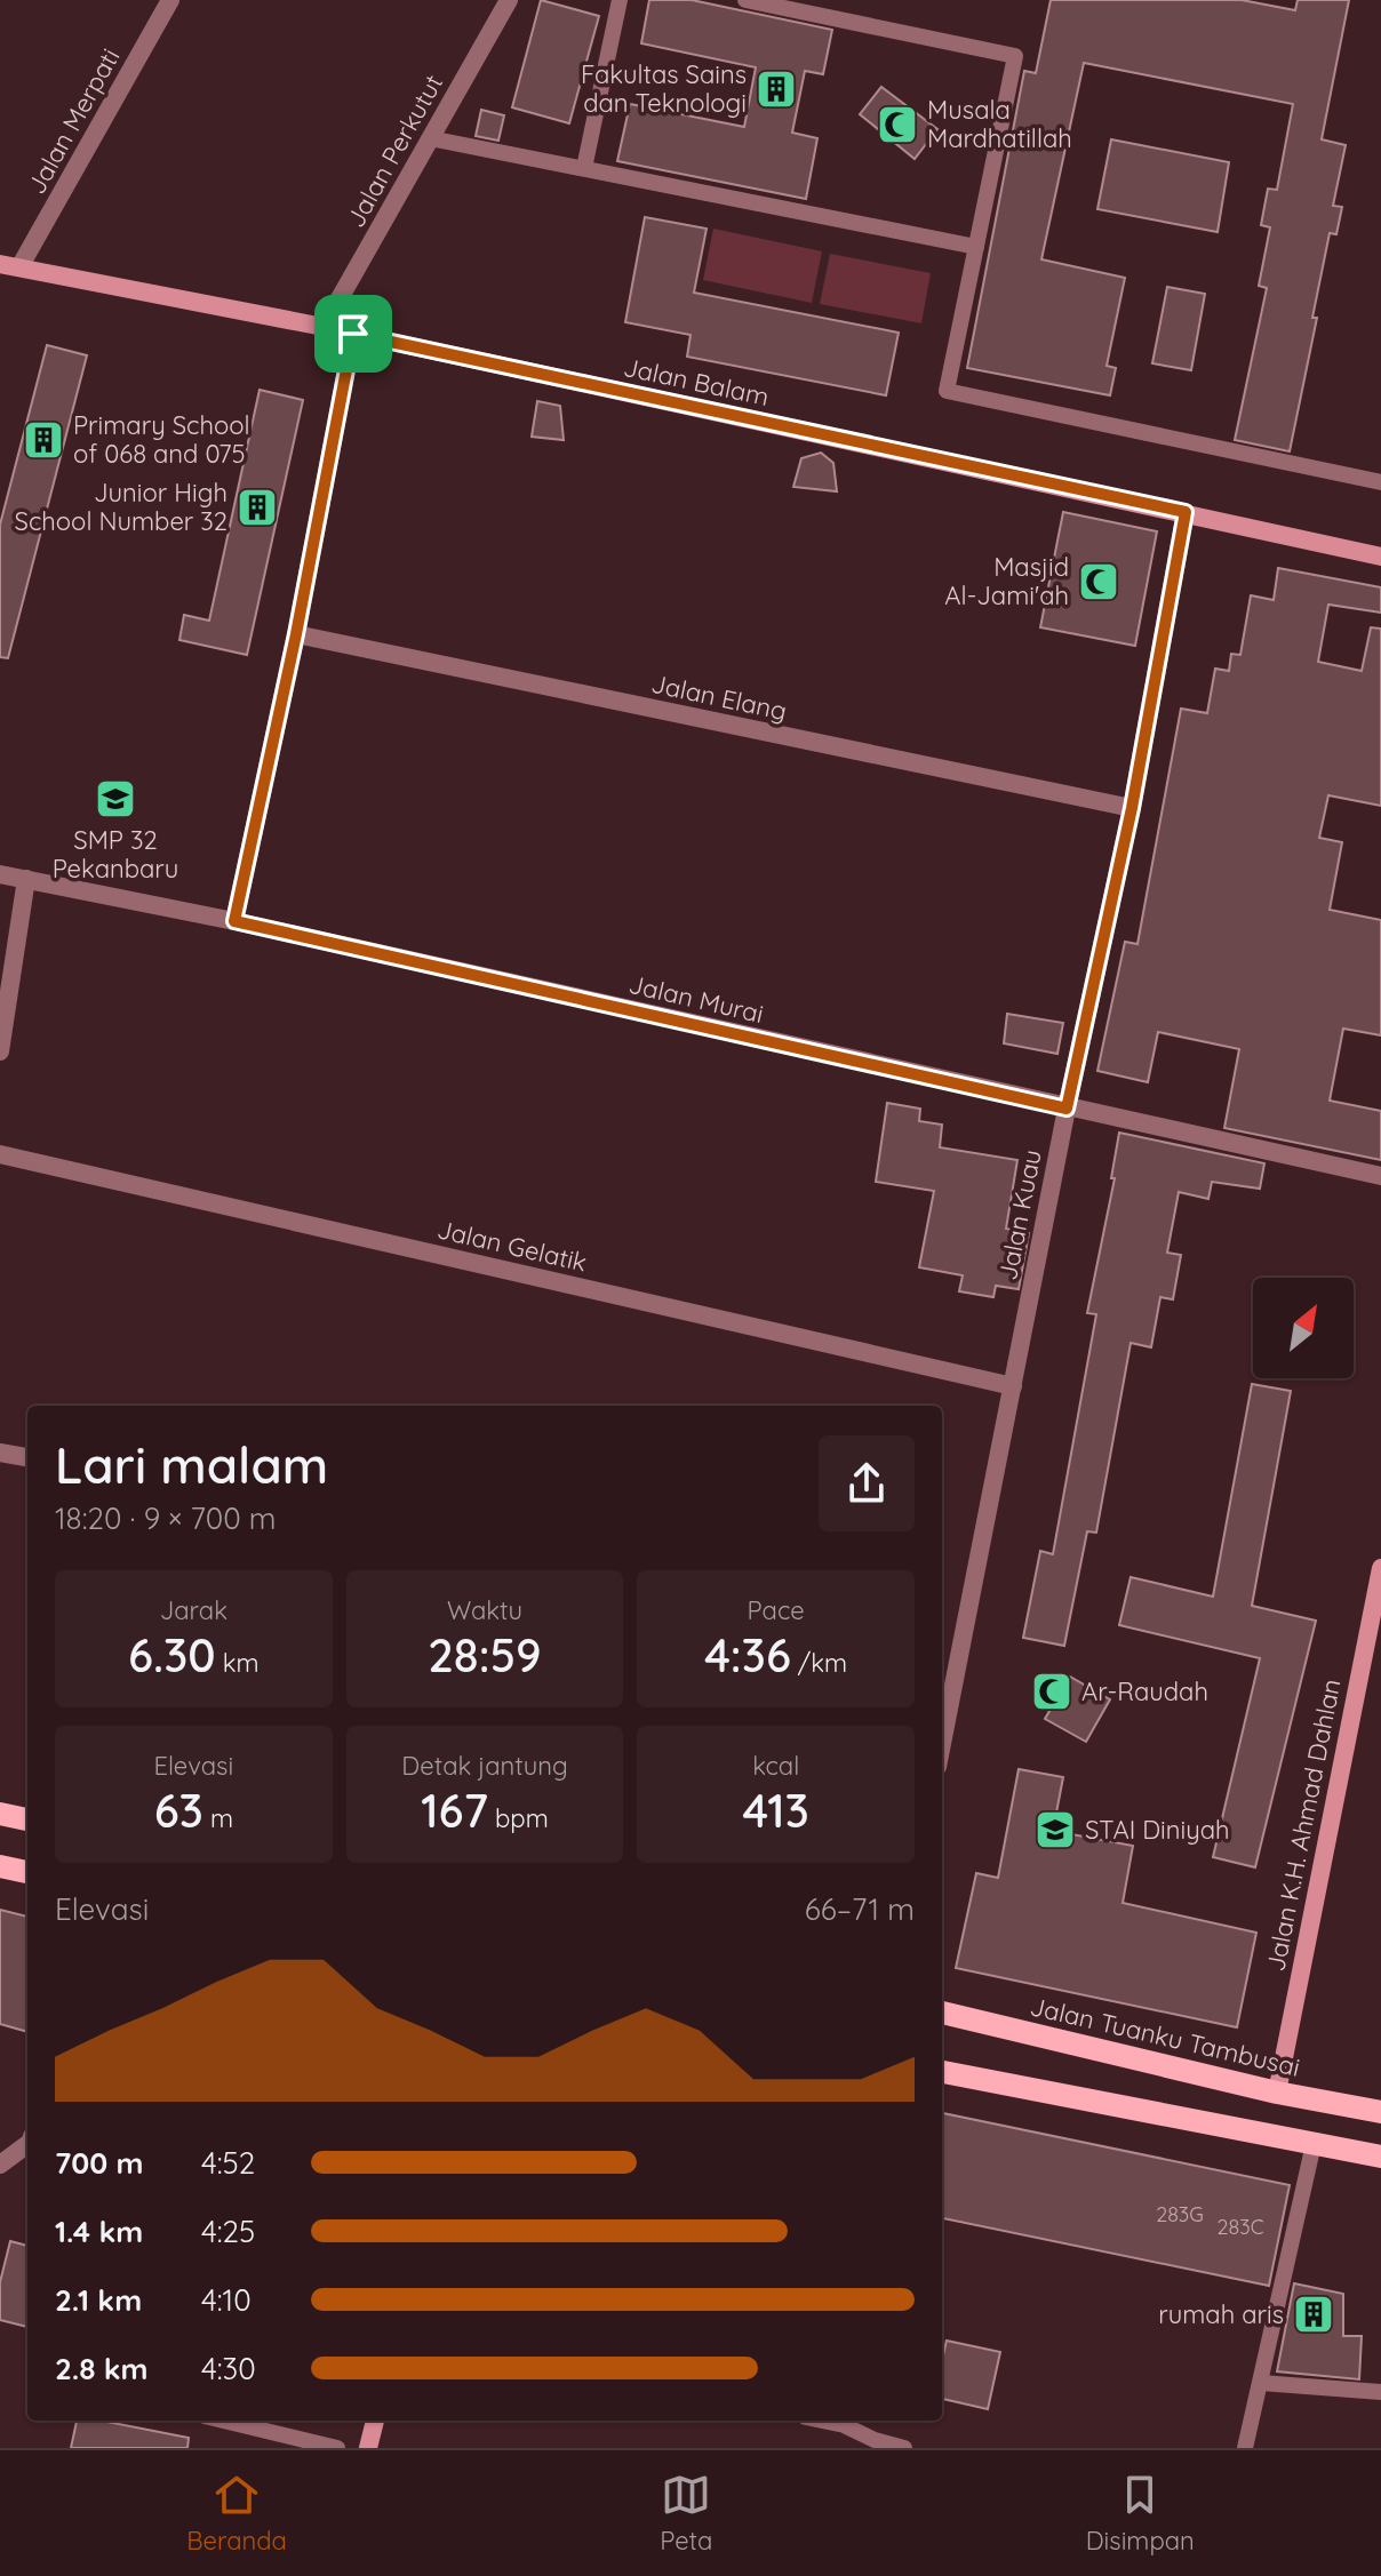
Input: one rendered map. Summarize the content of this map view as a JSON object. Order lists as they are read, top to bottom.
{
  "streets": {
    "main road": ["Jalan Balam", "Jalan K.H. Ahmad Dahlan", "Jalan Tuanku Tambusai"],
    "street": [
      "Jalan Merpati",
      "Jalan Perkutut",
      "Jalan Elang",
      "Jalan Murai",
      "Jalan Kuau",
      "Jalan Gelatik"
    ]
  },
  "crossings": [
    ["Jalan Merpati", "Jalan Balam"],
    ["Jalan Perkutut", "Jalan Balam"],
    ["Jalan Balam", "Jalan Kuau"],
    ["Jalan Elang", "Jalan Kuau"],
    ["Jalan Murai", "Jalan Kuau"],
    ["Jalan Kuau", "Jalan Gelatik"],
    ["Jalan K.H. Ahmad Dahlan", "Jalan Tuanku Tambusai"]
  ],
  "places": {
    "building": [
      "Fakultas Sains dan Teknologi",
      "Primary School of 068 and 075",
      "Junior High School Number 32",
      "rumah aris"
    ],
    "mosque": ["Musala Mardhatillah", "Masjid Al-Jami'ah", "Ar-Raudah"],
    "school or university": ["SMP 32 Pekanbaru", "STAI Diniyah"]
  },
  "house_numbers": ["283G", "283C"],
  "north": "top right",
  "page": {
    "heading": ["Lari malam", "18:20 · 9 × 700 m"],
    "stats": [
      ["Jarak", "6.30 km"],
      ["Waktu", "28:59"],
      ["Pace", "4:36 /km"],
      ["Elevasi", "63 m"],
      ["Detak jantung", "167 bpm"],
      ["kcal", "413"]
    ],
    "chart": ["Elevasi", "66–71 m"],
    "list": [
      {
        "name": "700 m",
        "note": "4:52"
      },
      {
        "name": "1.4 km",
        "note": "4:25"
      },
      {
        "name": "2.1 km",
        "note": "4:10"
      },
      {
        "name": "2.8 km",
        "note": "4:30"
      }
    ],
    "tabs": ["Beranda", "Peta", "Disimpan"]
  }
}
